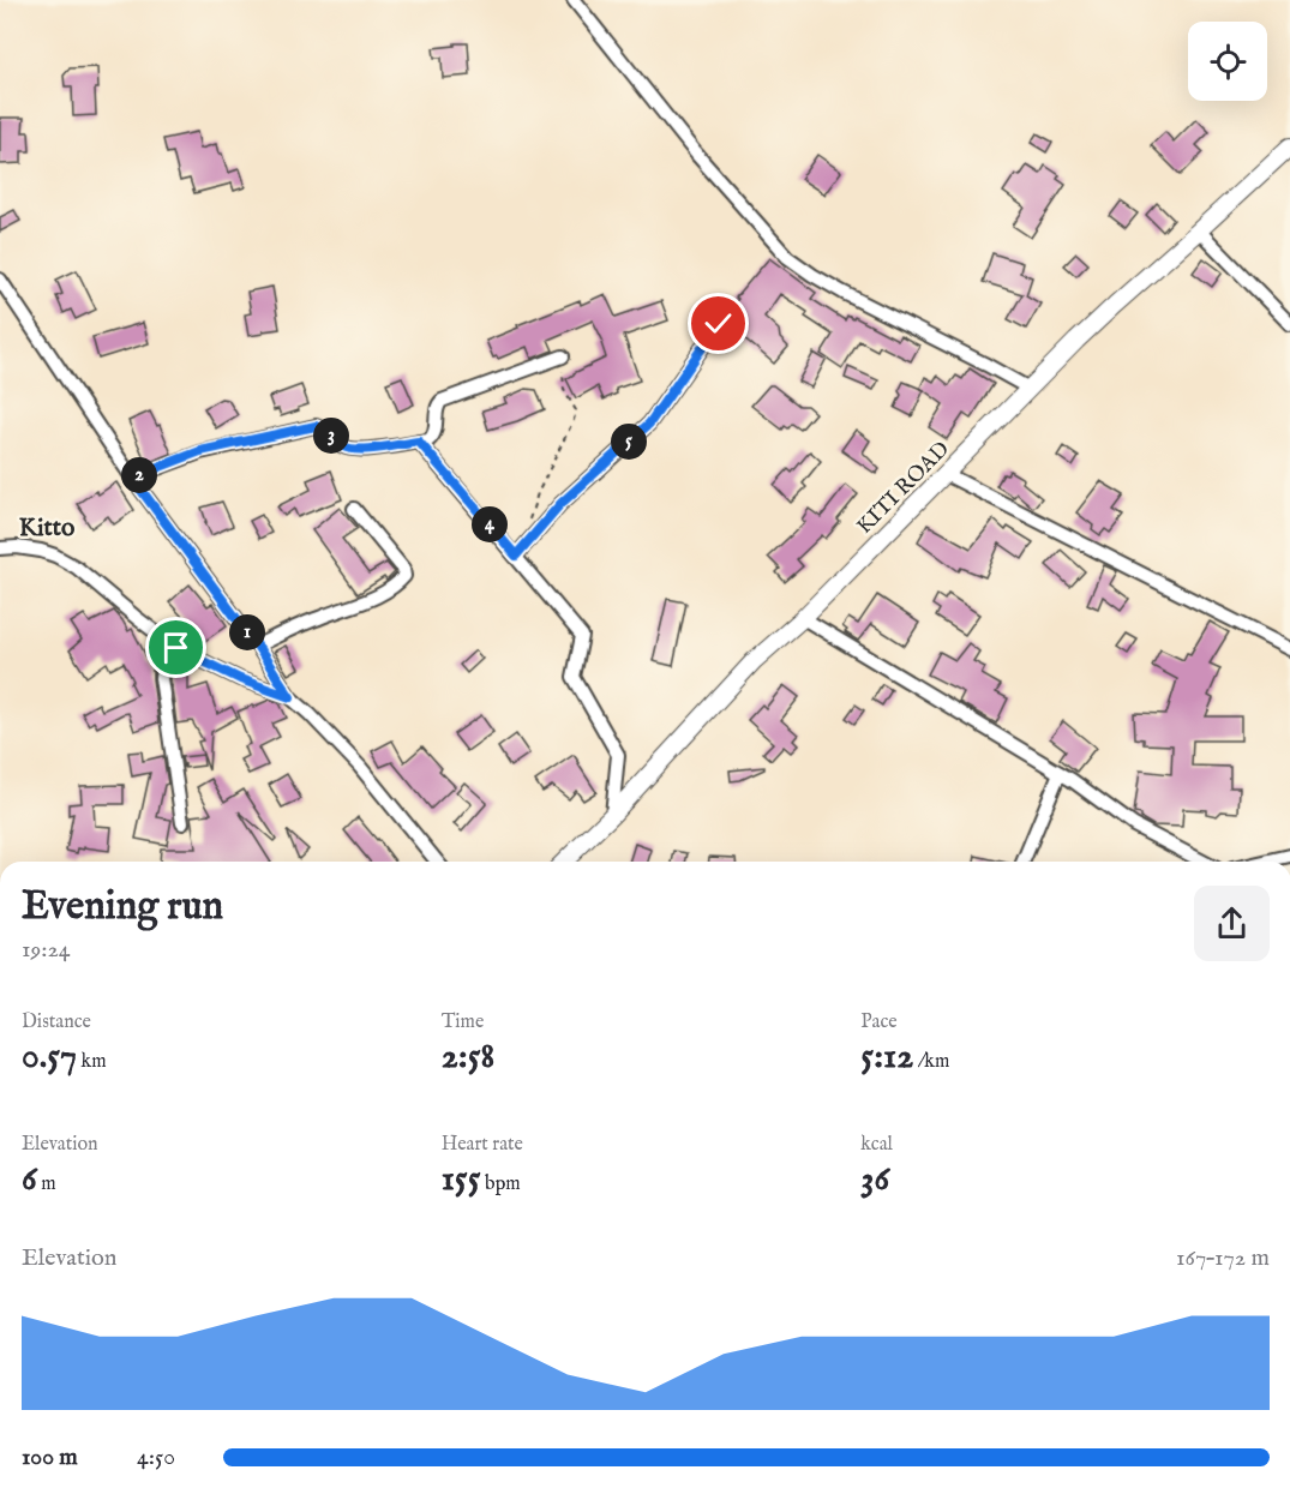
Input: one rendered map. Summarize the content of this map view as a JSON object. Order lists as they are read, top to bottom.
{
  "streets": {
    "street": ["KITI ROAD"]
  },
  "districts": ["Kitto"],
  "page": {
    "pins": [
      "3",
      "5",
      "2",
      "4",
      "1"
    ],
    "heading": ["Evening run", "19:24"],
    "stats": [
      ["Distance", "0.57 km"],
      ["Time", "2:58"],
      ["Pace", "5:12 /km"],
      ["Elevation", "6 m"],
      ["Heart rate", "155 bpm"],
      ["kcal", "36"]
    ],
    "chart": ["Elevation", "167–172 m"],
    "list": [
      {
        "name": "100 m",
        "note": "4:50"
      }
    ]
  }
}
